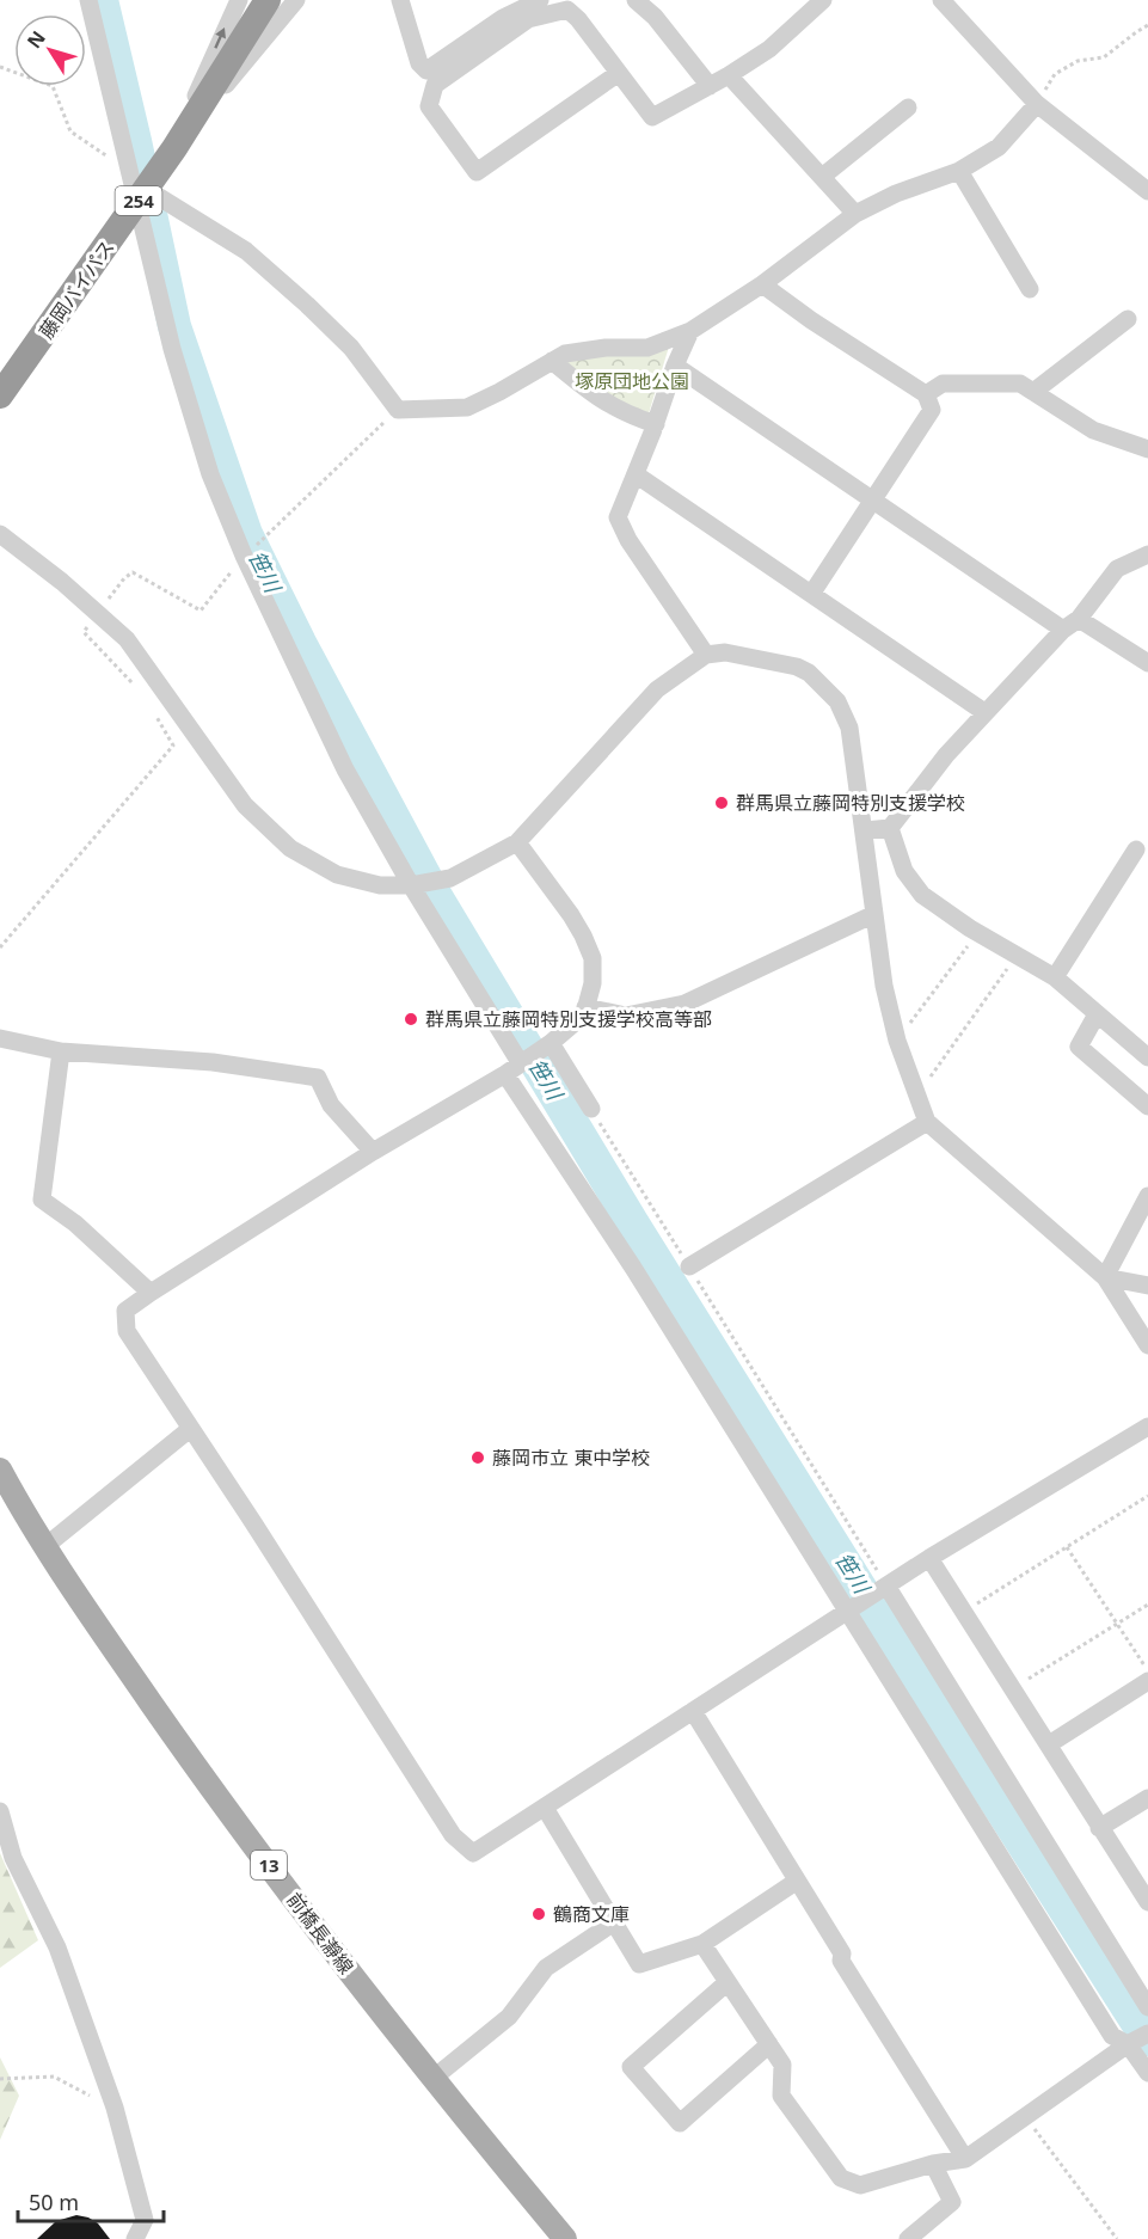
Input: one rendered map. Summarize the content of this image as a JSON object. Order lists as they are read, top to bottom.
{
  "streets": {
    "highway": ["254", "藤岡バイパス"],
    "main road": ["13", "前橋長瀞線"]
  },
  "water": ["笹川"],
  "parks": ["塚原団地公園"],
  "places": [
    "群馬県立藤岡特別支援学校",
    "群馬県立藤岡特別支援学校高等部",
    "藤岡市立 東中学校",
    "鶴商文庫"
  ],
  "scale_bar": "50 m",
  "north": "top left"
}
